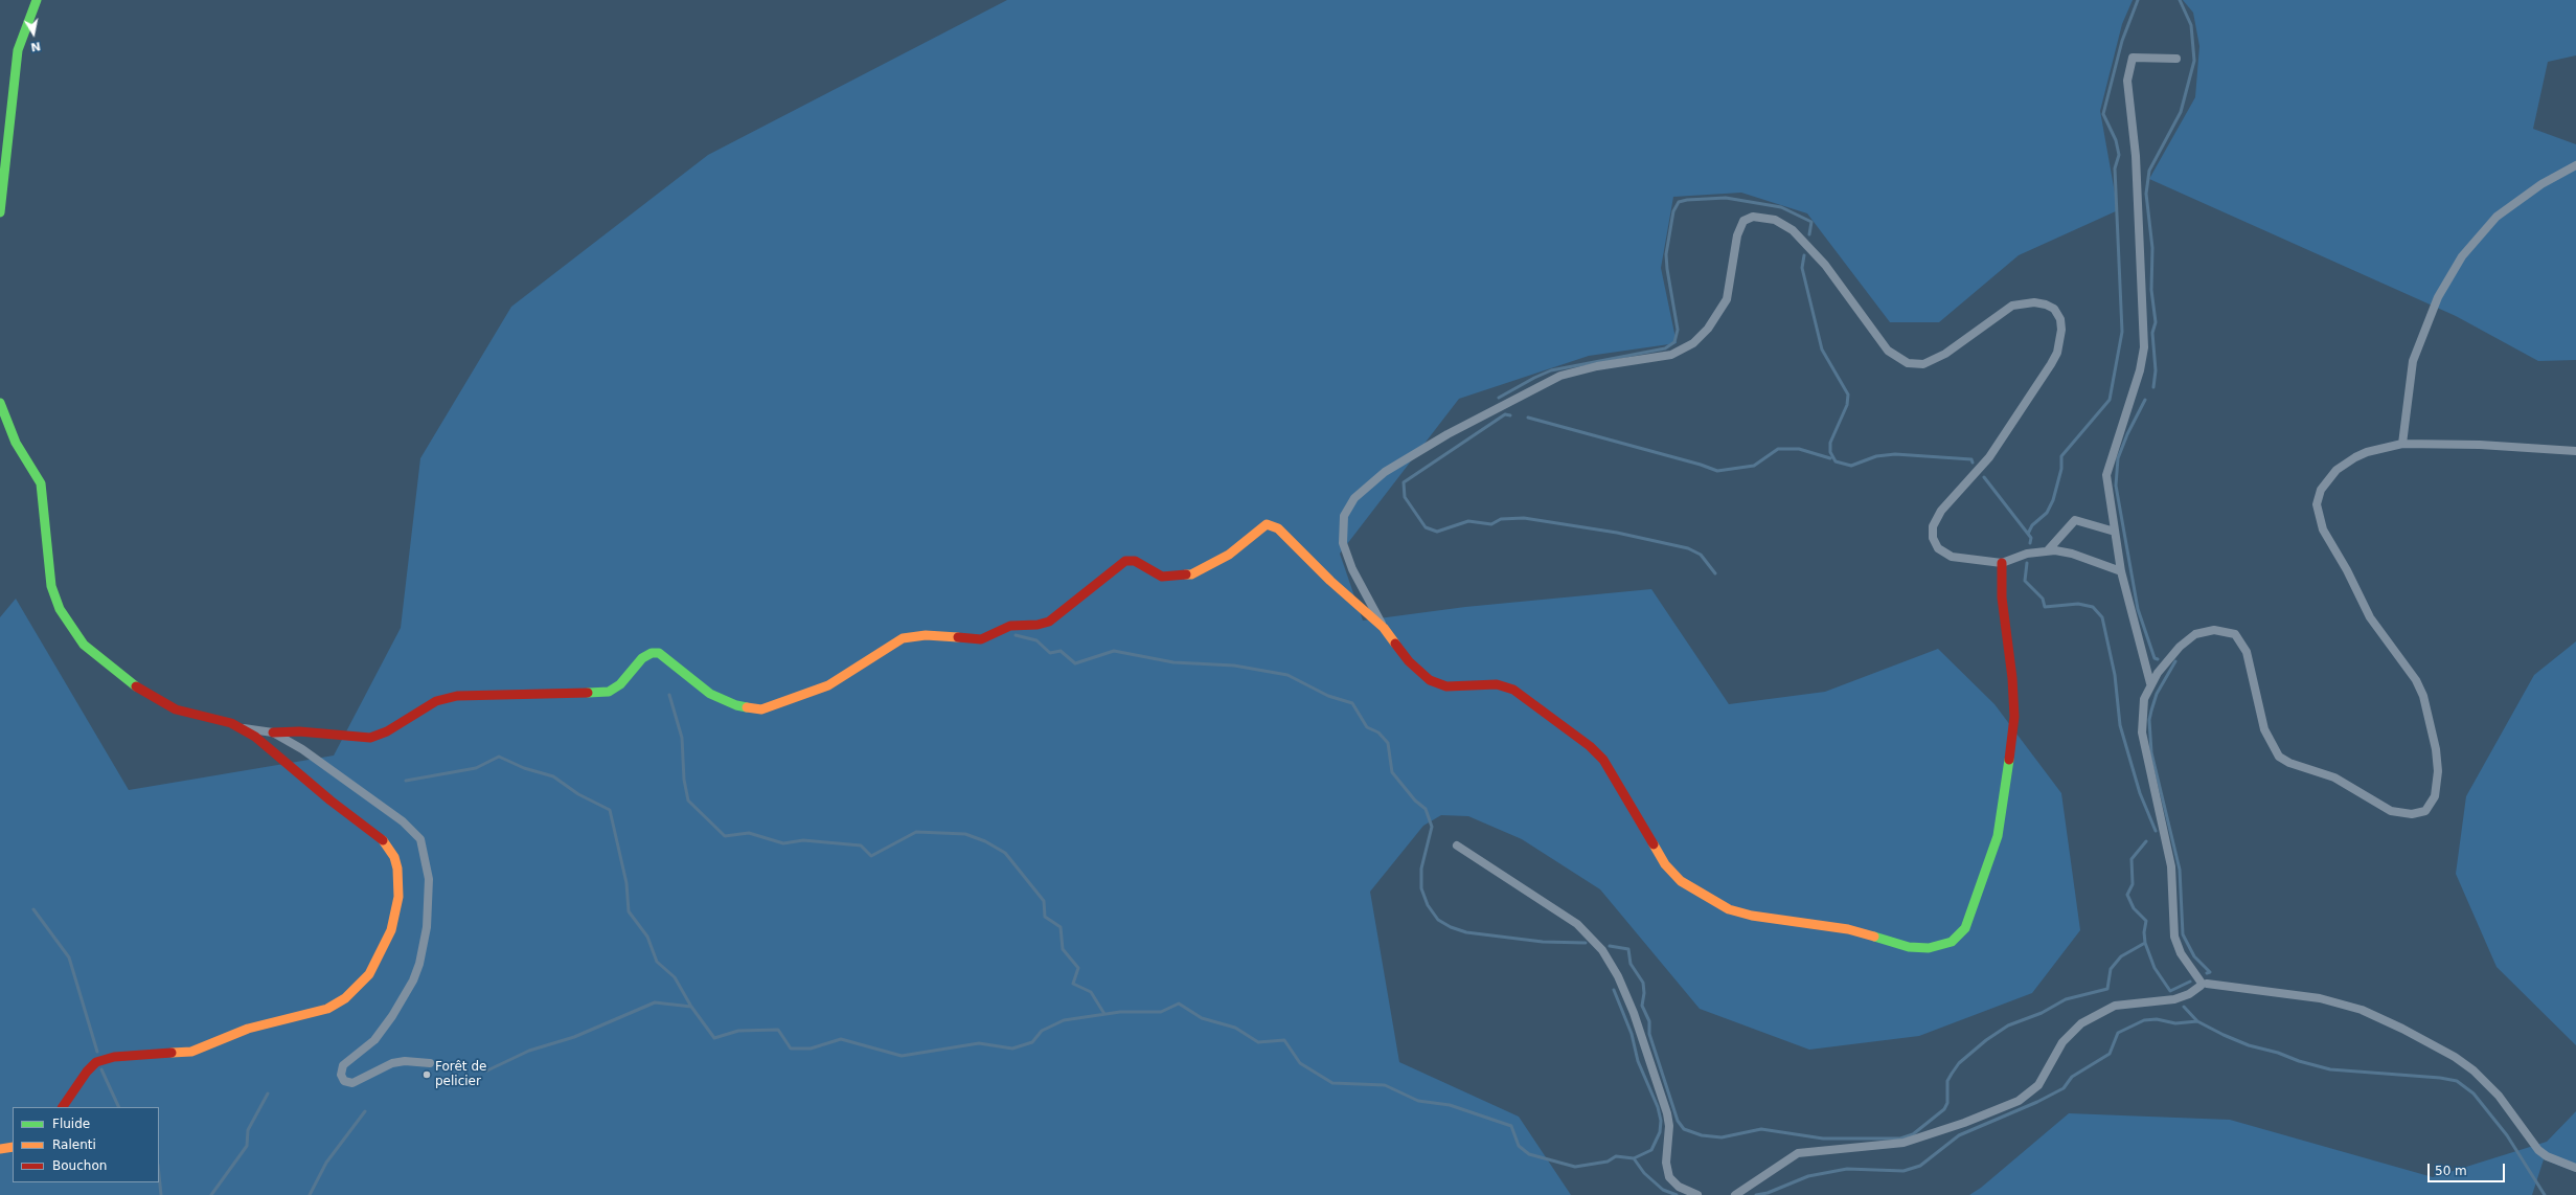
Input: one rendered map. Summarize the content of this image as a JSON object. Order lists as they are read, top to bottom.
{
  "places": ["Forêt de pelicier"],
  "legend": ["Fluide", "Ralenti", "Bouchon"],
  "scale_bar": "50 m",
  "north": "bottom"
}
